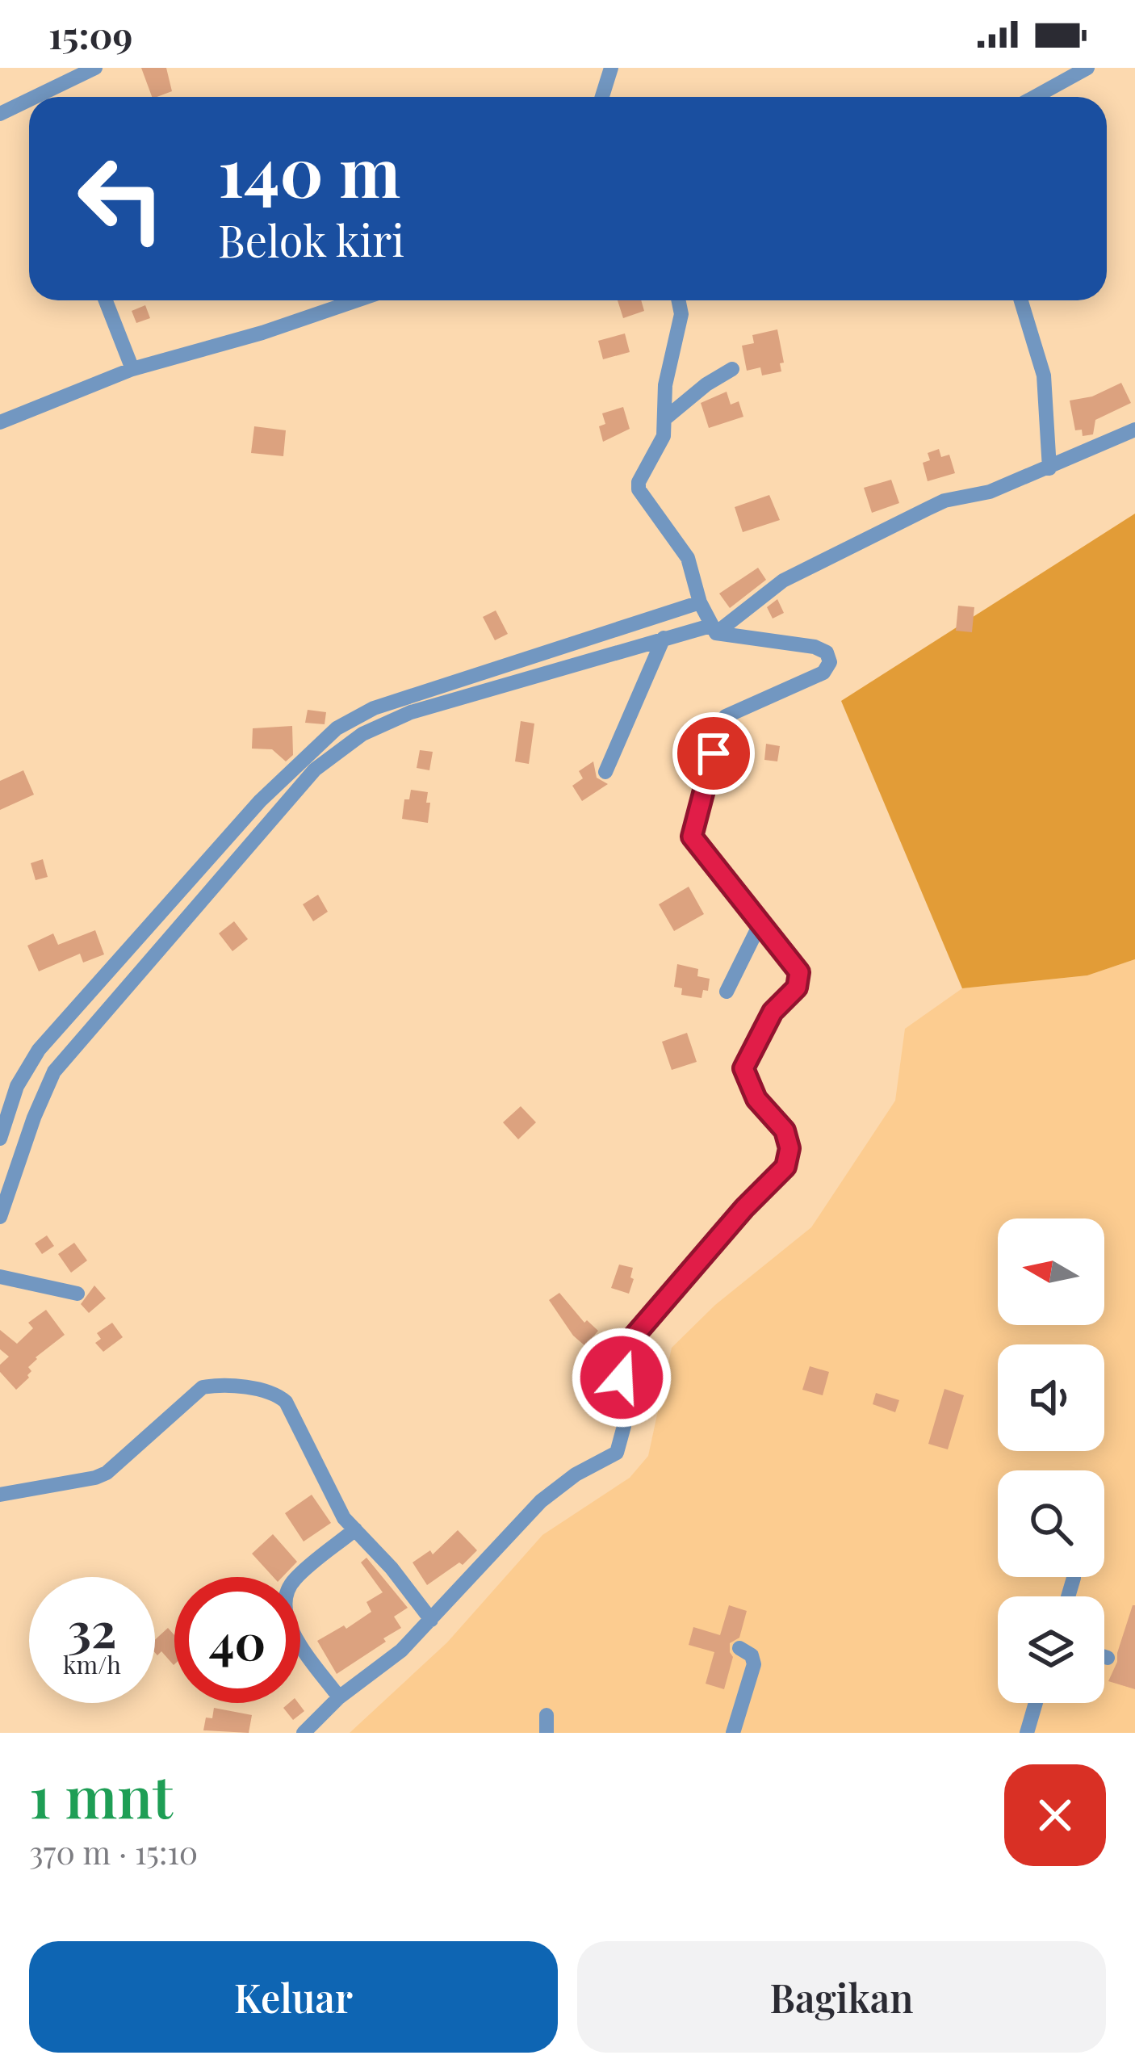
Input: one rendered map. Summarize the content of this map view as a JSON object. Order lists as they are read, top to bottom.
{
  "north": "left",
  "page": {
    "status": "15:09",
    "turn": ["140 m", "Belok kiri"],
    "speed": "32 km/h",
    "limit": "40",
    "heading": ["1 mnt", "370 m · 15:10"],
    "buttons": ["Keluar", "Bagikan"]
  }
}
